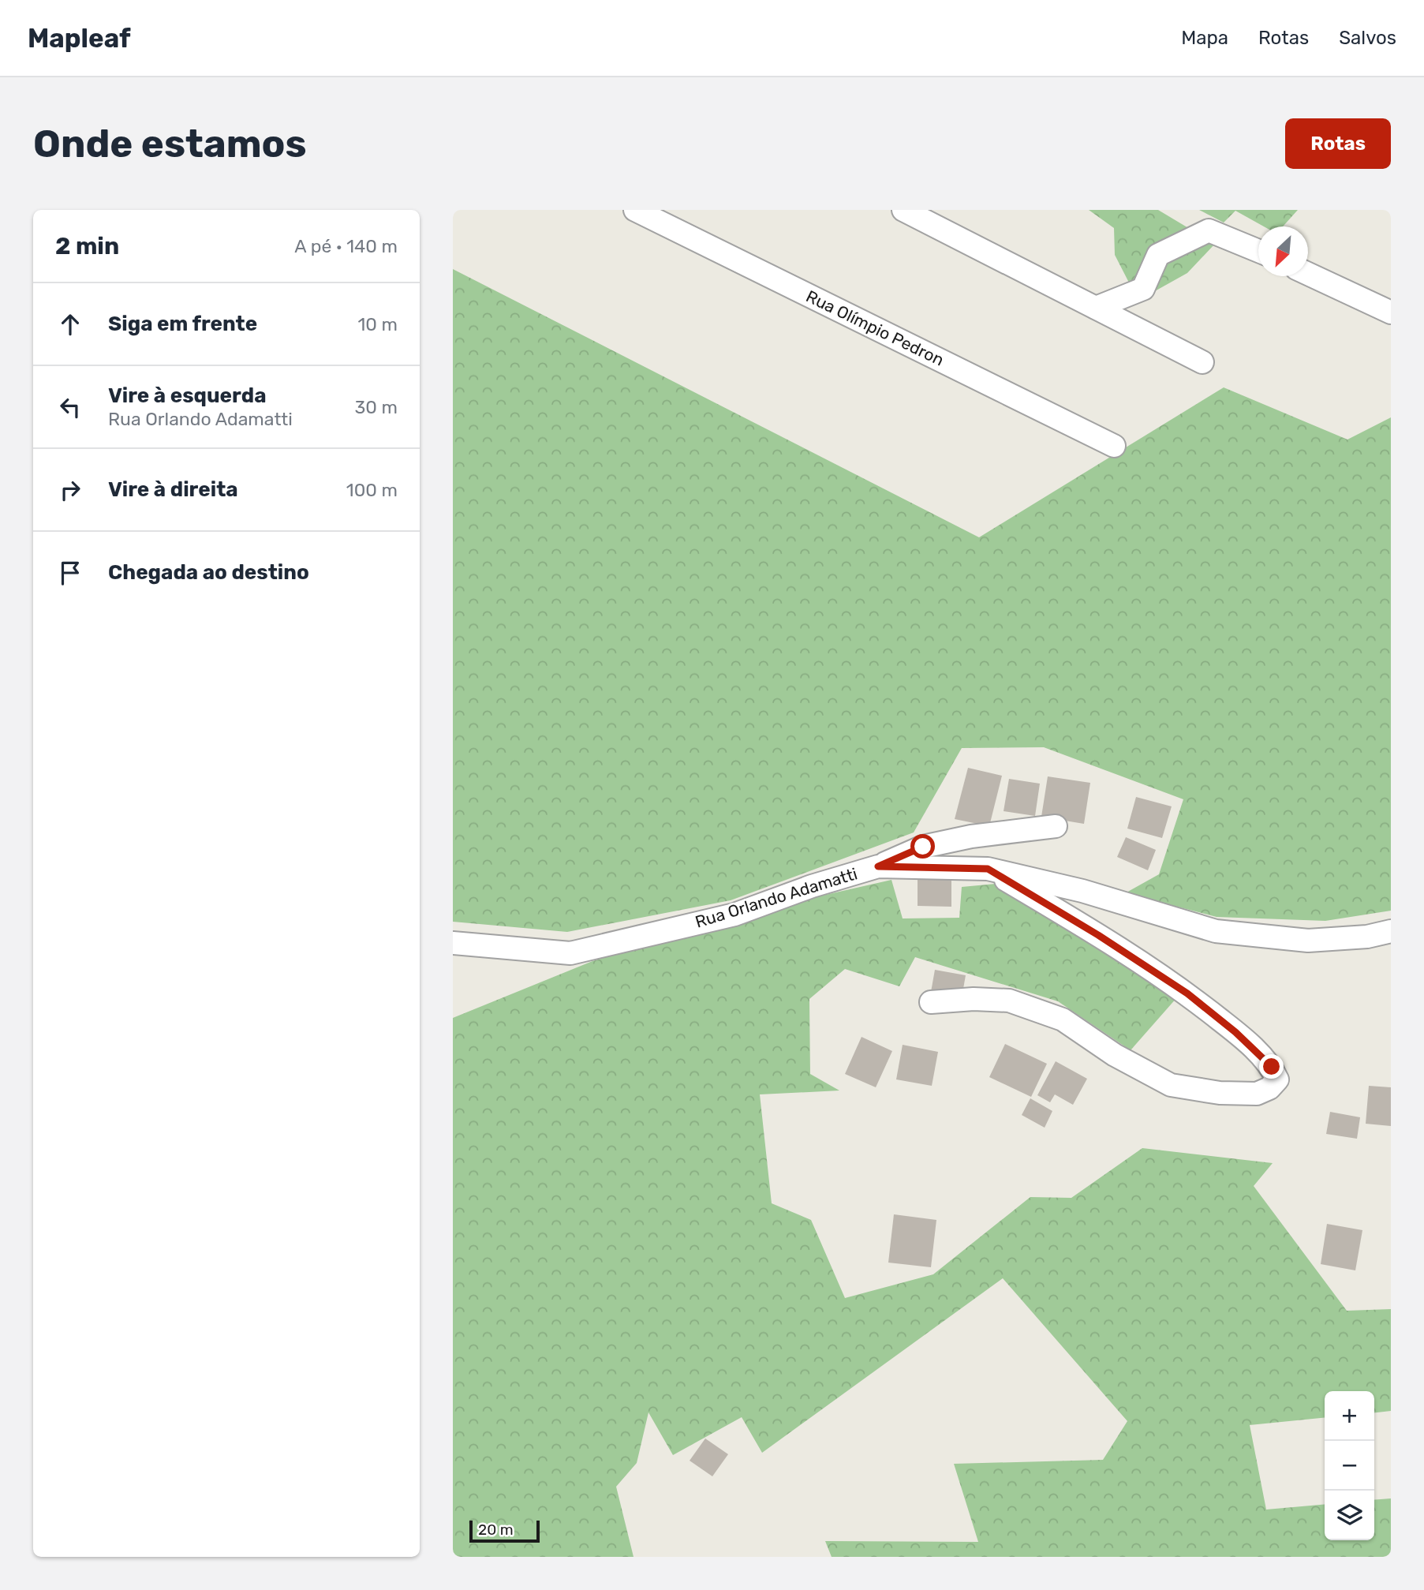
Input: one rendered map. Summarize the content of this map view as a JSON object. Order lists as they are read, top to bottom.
{
  "streets": {
    "street": ["Rua Olímpio Pedron", "Rua Orlando Adamatti"]
  },
  "scale_bar": "20 m",
  "north": "bottom left",
  "page": {
    "header": "Mapleaf",
    "nav": ["Mapa", "Rotas", "Salvos"],
    "buttons": "Rotas",
    "title": "Onde estamos",
    "heading": ["2 min", "A pé · 140 m"],
    "list": [
      ["Siga em frente", "10 m"],
      ["Vire à esquerda", "Rua Orlando Adamatti", "30 m"],
      ["Vire à direita", "100 m"],
      "Chegada ao destino"
    ],
    "map_buttons": ["+", "−"],
    "scale": "20 m"
  }
}
